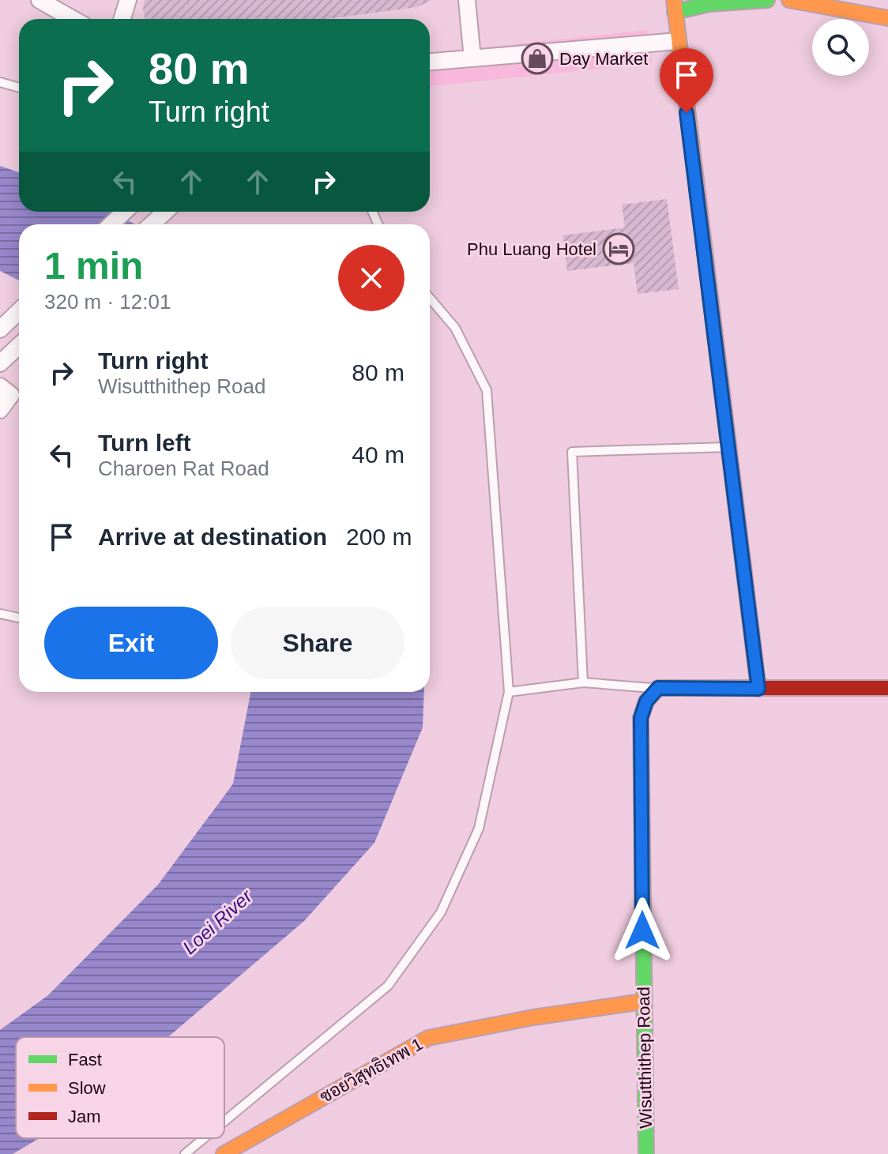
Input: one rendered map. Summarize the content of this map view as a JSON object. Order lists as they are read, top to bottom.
{
  "streets": {
    "street": ["Wisutthithep Road", "ซอยวิสุทธิเทพ 1"]
  },
  "crossings": [
    ["Wisutthithep Road", "ซอยวิสุทธิเทพ 1"]
  ],
  "water": ["Loei River"],
  "places": {
    "shop": ["Day Market"],
    "hotel": ["Phu Luang Hotel"]
  },
  "legend": ["Fast", "Slow", "Jam"],
  "page": {
    "turn": ["80 m", "Turn right"],
    "heading": ["1 min", "320 m · 12:01"],
    "list": [
      {
        "name": "Turn right",
        "note": "Wisutthithep Road",
        "value": "80 m"
      },
      {
        "name": "Turn left",
        "note": "Charoen Rat Road",
        "value": "40 m"
      },
      {
        "name": "Arrive at destination",
        "value": "200 m"
      }
    ],
    "buttons": ["Exit", "Share"]
  }
}
